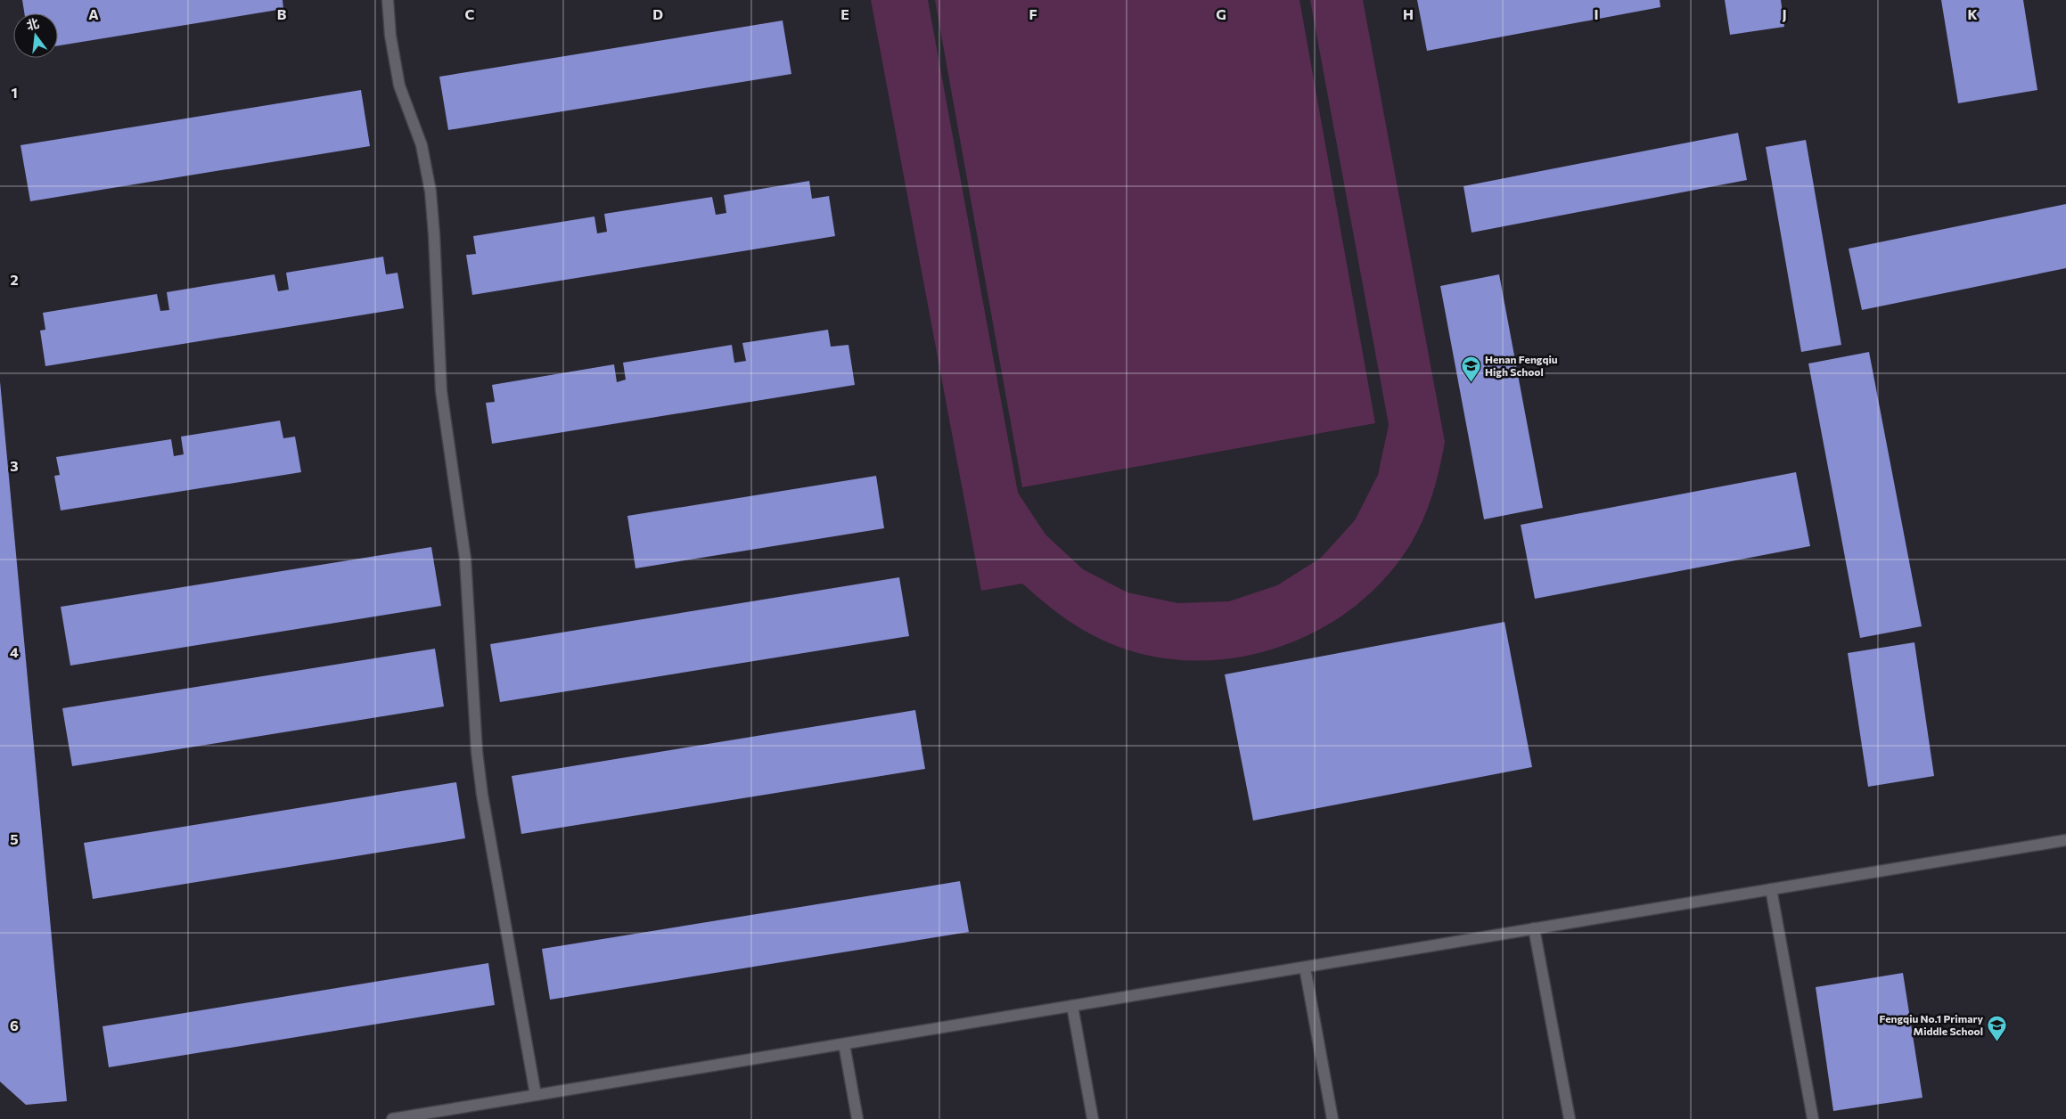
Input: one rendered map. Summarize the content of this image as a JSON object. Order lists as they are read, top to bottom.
{
  "places": {
    "school or university": ["Henan Fengqiu High School", "Fengqiu No.1 Primary Middle School"]
  },
  "north": "top",
  "grid": {
    "columns": [
      "A",
      "B",
      "C",
      "D",
      "E",
      "F",
      "G",
      "H",
      "I",
      "J",
      "K"
    ],
    "rows": [
      "1",
      "2",
      "3",
      "4",
      "5",
      "6"
    ]
  }
}
